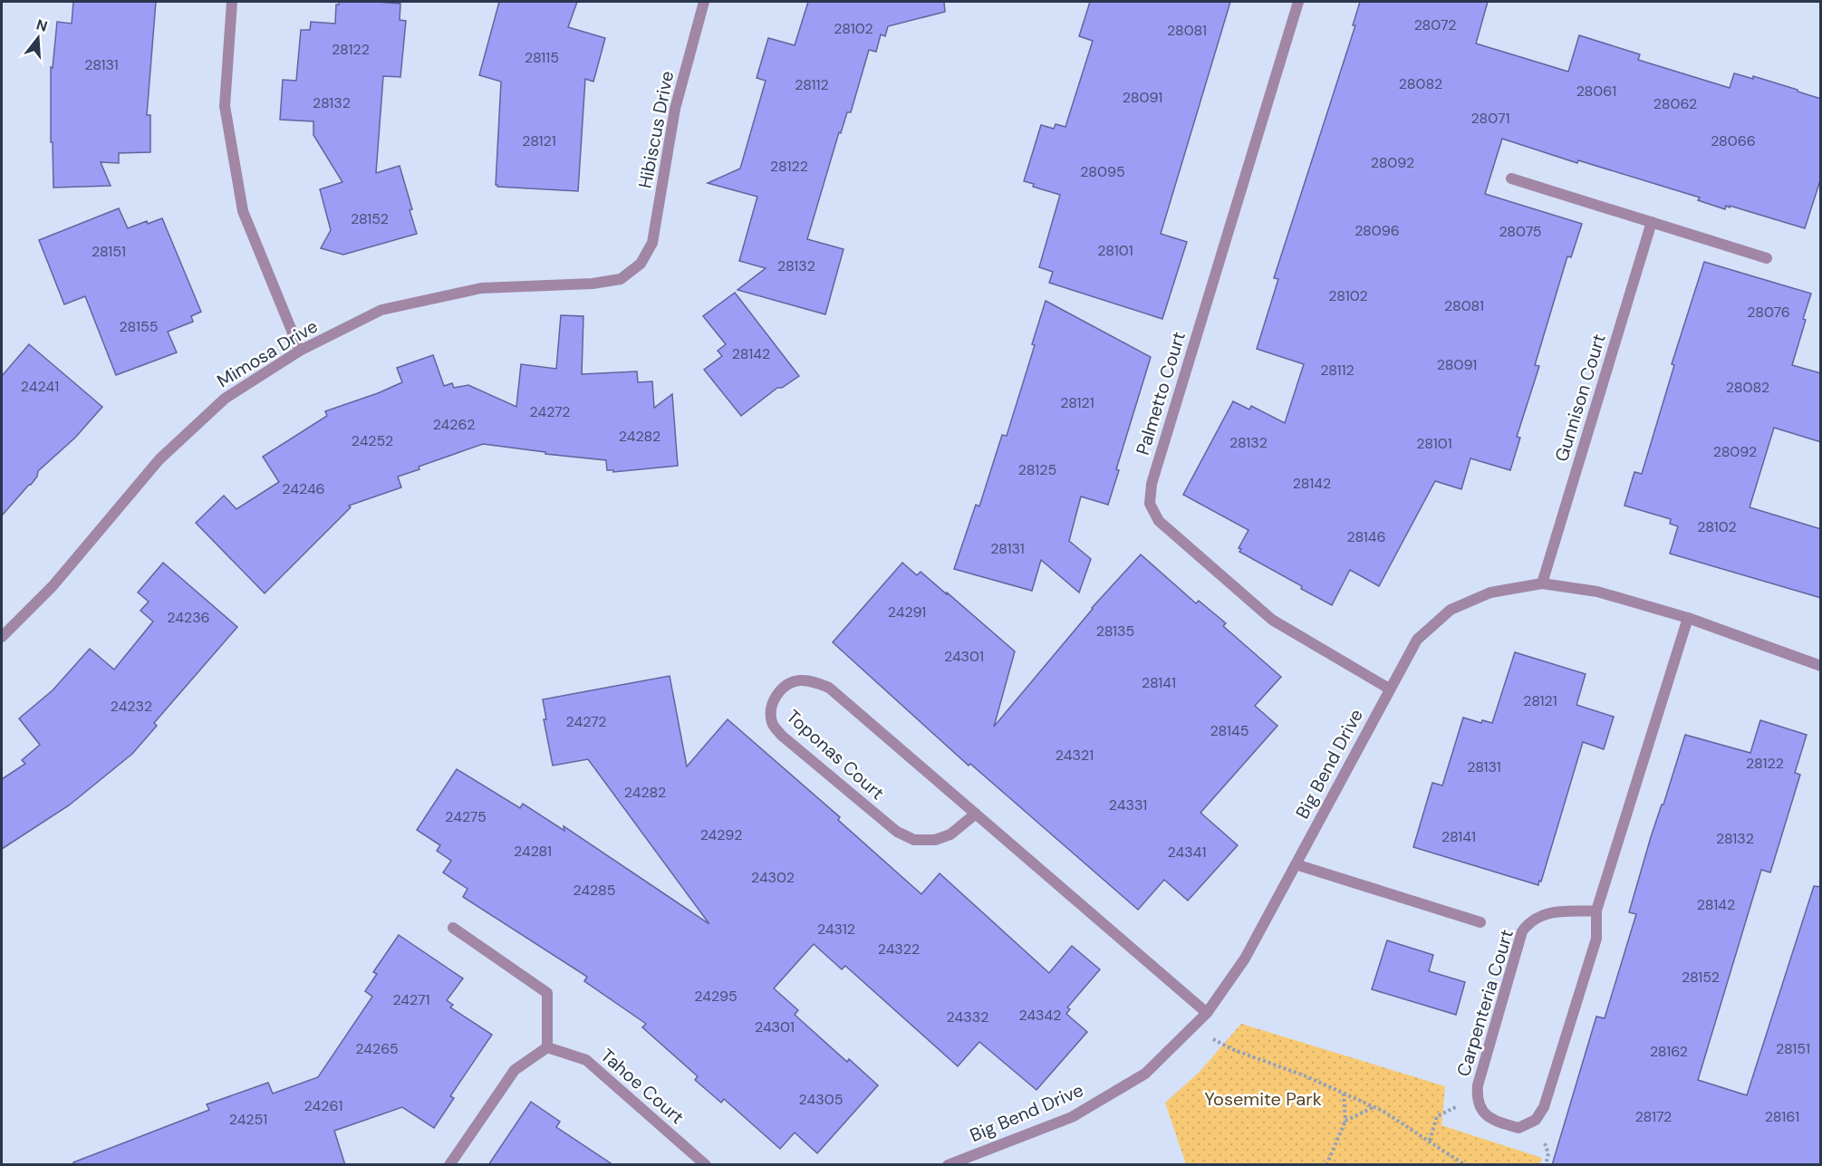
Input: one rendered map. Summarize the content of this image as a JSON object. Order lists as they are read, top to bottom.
{
  "streets": {
    "street": [
      "Hibiscus Drive",
      "Mimosa Drive",
      "Palmetto Court",
      "Gunnison Court",
      "Toponas Court",
      "Big Bend Drive",
      "Carpenteria Court",
      "Tahoe Court"
    ]
  },
  "crossings": [
    ["Hibiscus Drive", "Mimosa Drive"],
    ["Palmetto Court", "Big Bend Drive"],
    ["Gunnison Court", "Big Bend Drive"],
    ["Toponas Court", "Big Bend Drive"],
    ["Big Bend Drive", "Carpenteria Court"]
  ],
  "parks": ["Yosemite Park"],
  "house_numbers": [
    "28072",
    "28102",
    "28081",
    "28122",
    "28115",
    "28131",
    "28082",
    "28112",
    "28061",
    "28091",
    "28132",
    "28062",
    "28071",
    "28121",
    "28066",
    "28092",
    "28122",
    "28095",
    "28152",
    "28096",
    "28075",
    "28101",
    "28151",
    "28132",
    "28102",
    "28081",
    "28076",
    "28155",
    "28142",
    "28091",
    "28112",
    "24241",
    "28082",
    "28121",
    "24272",
    "24262",
    "24282",
    "24252",
    "28132",
    "28101",
    "28092",
    "28125",
    "28142",
    "24246",
    "28102",
    "28146",
    "28131",
    "24291",
    "24236",
    "28135",
    "24301",
    "28141",
    "28121",
    "24232",
    "24272",
    "28145",
    "24321",
    "28122",
    "28131",
    "24282",
    "24331",
    "24275",
    "24292",
    "28141",
    "28132",
    "24281",
    "24341",
    "24302",
    "24285",
    "28142",
    "24312",
    "24322",
    "28152",
    "24295",
    "24271",
    "24342",
    "24332",
    "24301",
    "24265",
    "28151",
    "28162",
    "24305",
    "24261",
    "28172",
    "28161",
    "24251"
  ],
  "north": "top"
}
